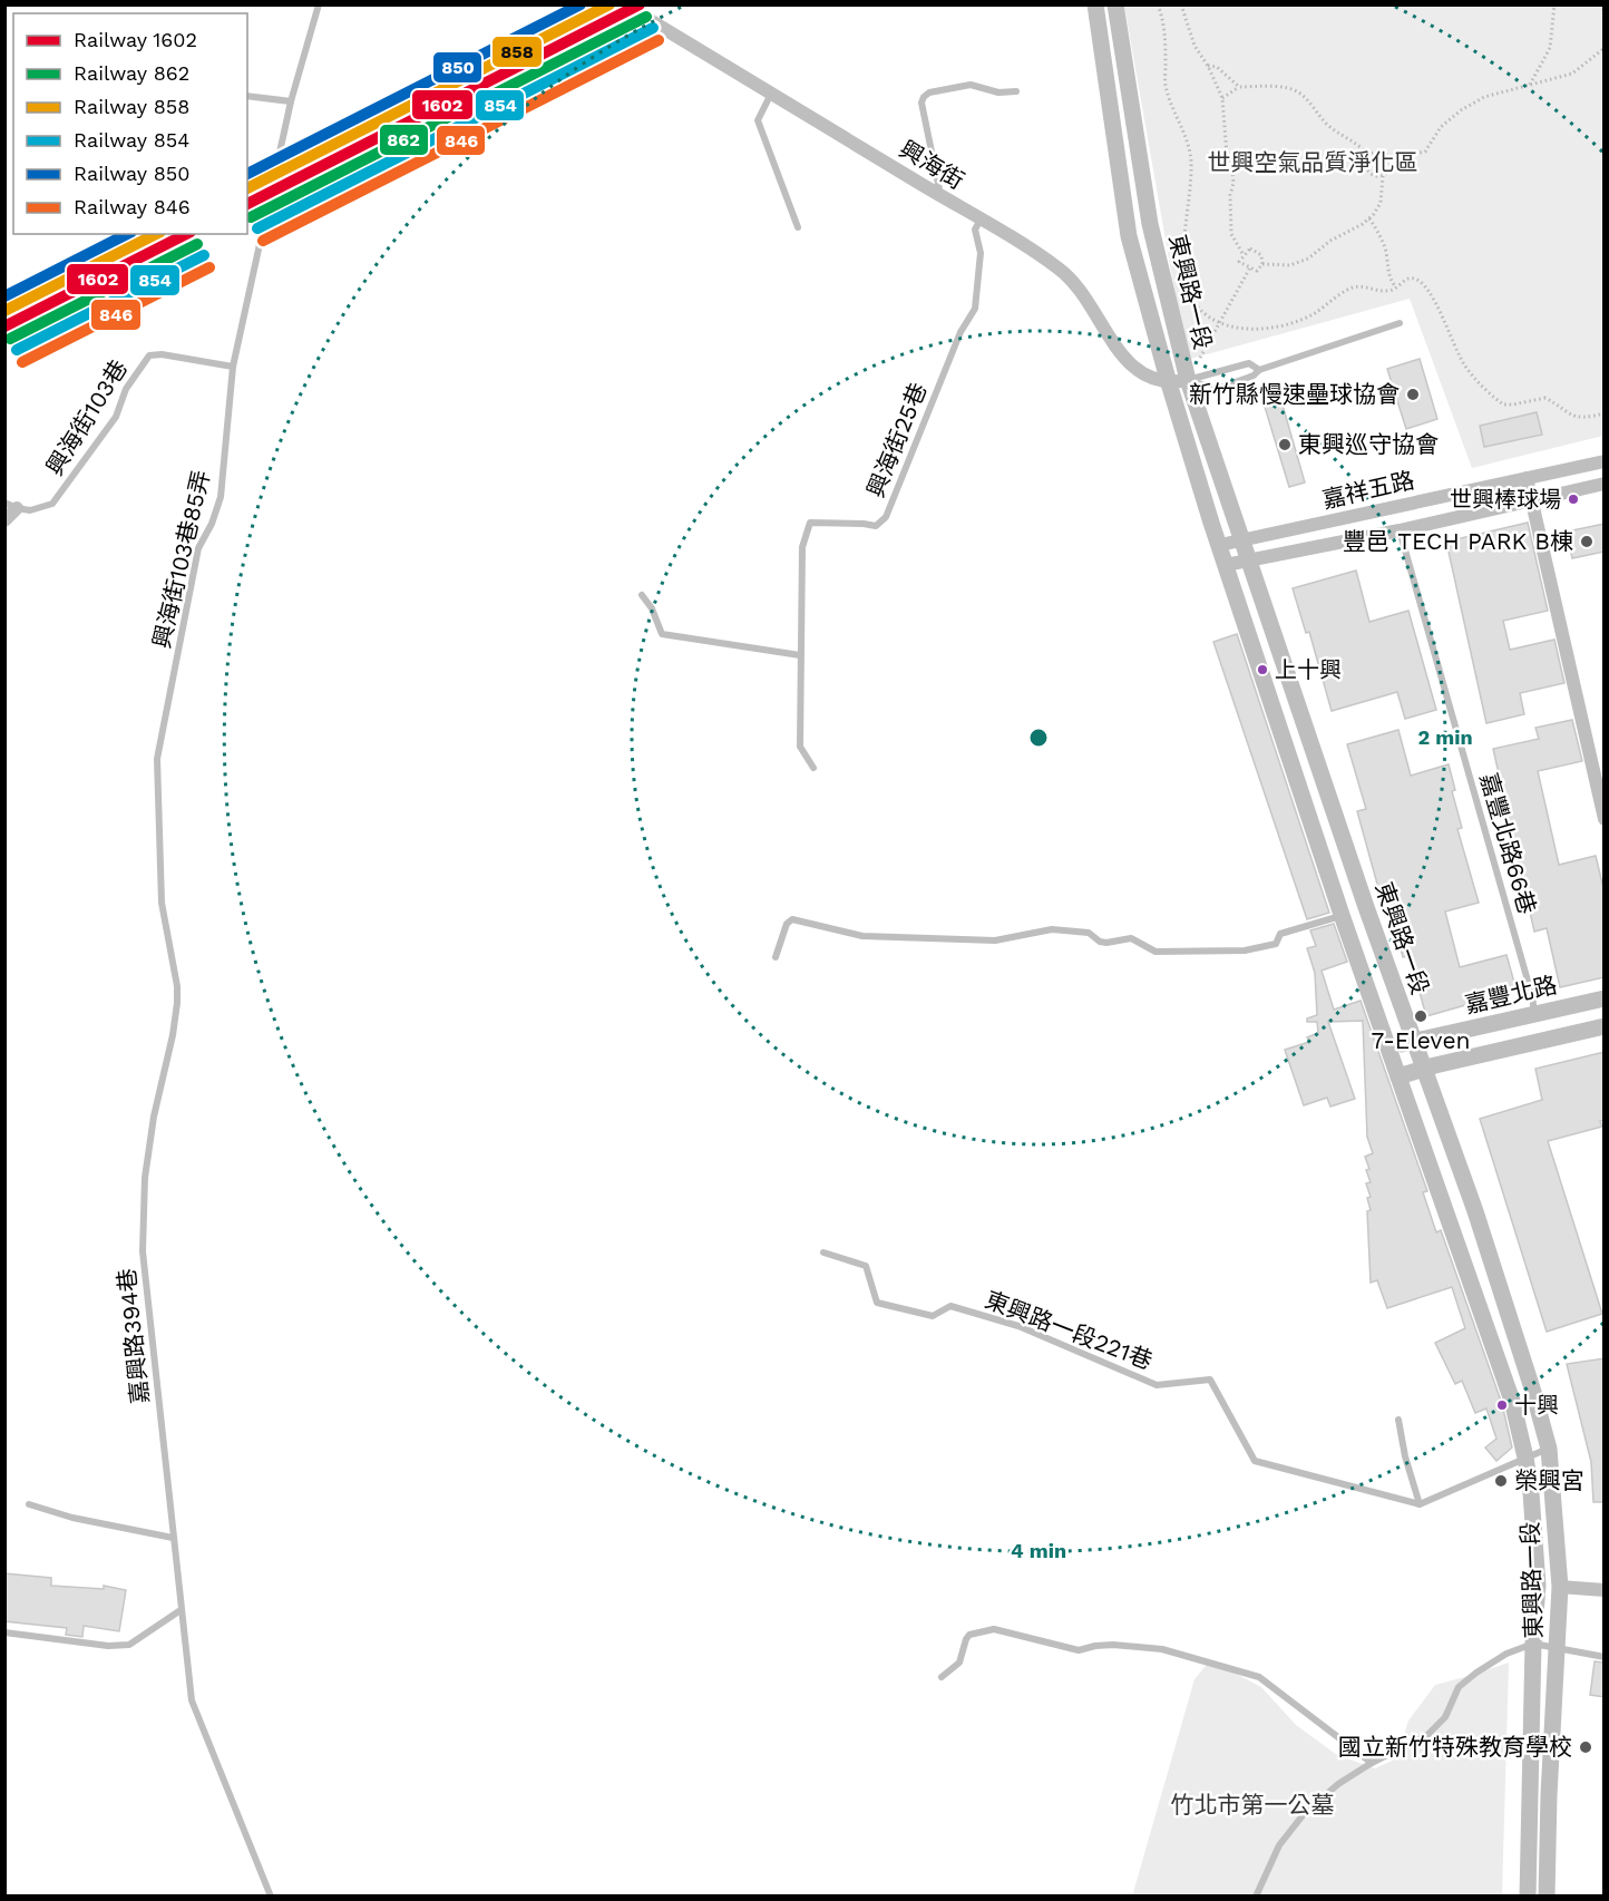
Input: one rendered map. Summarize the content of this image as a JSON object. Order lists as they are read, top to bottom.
{
  "streets": {
    "street": [
      "興海街",
      "東興路一段",
      "嘉祥五路",
      "嘉豐北路"
    ],
    "lane": [
      "興海街103巷",
      "興海街25巷",
      "興海街103巷85弄",
      "嘉豐北路66巷",
      "東興路一段221巷",
      "嘉興路394巷"
    ]
  },
  "crossings": [
    ["興海街", "東興路一段"],
    ["興海街", "興海街25巷"],
    ["東興路一段", "嘉祥五路"],
    ["東興路一段", "嘉豐北路"],
    ["興海街103巷", "興海街103巷85弄"],
    ["嘉祥五路", "嘉豐北路66巷"],
    ["興海街103巷85弄", "嘉興路394巷"],
    ["嘉豐北路66巷", "嘉豐北路"]
  ],
  "parks": ["世興空氣品質淨化區", "竹北市第一公墓"],
  "places": [
    "新竹縣慢速壘球協會",
    "東興巡守協會",
    "世興棒球場",
    "豐邑 TECH PARK B棟",
    "上十興",
    "7-Eleven",
    "十興",
    "榮興宮",
    "國立新竹特殊教育學校"
  ],
  "lines": [
    "rail line 1602",
    "rail line 858",
    "rail line 850",
    "rail line 862",
    "rail line 854",
    "rail line 846"
  ],
  "legend": [
    "Railway 1602",
    "Railway 862",
    "Railway 858",
    "Railway 854",
    "Railway 850",
    "Railway 846"
  ],
  "rings": ["2 min", "4 min"]
}
